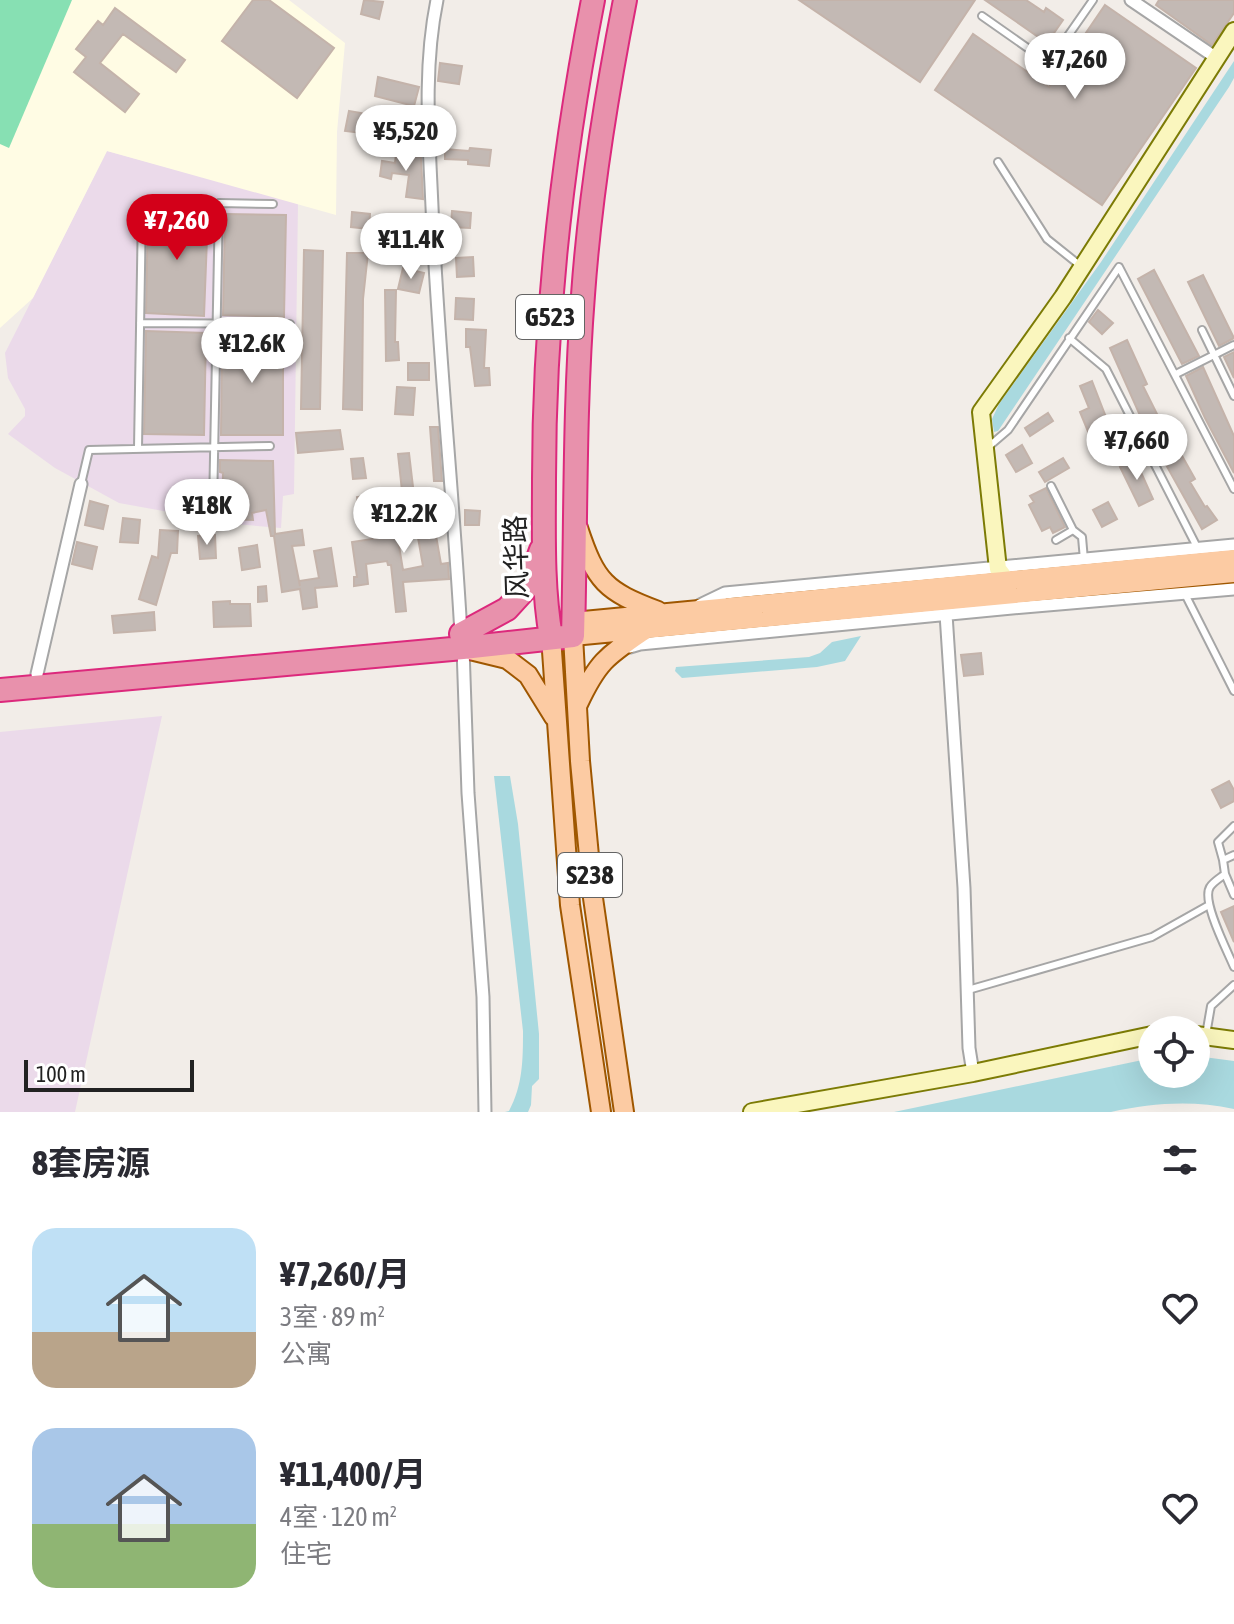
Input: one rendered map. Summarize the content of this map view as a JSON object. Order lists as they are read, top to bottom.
{
  "streets": {
    "highway": ["G523", "风华路"],
    "main road": ["S238"]
  },
  "scale_bar": "100 m",
  "page": {
    "price": [
      "¥7,260",
      "¥5,520",
      "¥7,260",
      "¥11.4K",
      "¥12.6K",
      "¥7,660",
      "¥18K",
      "¥12.2K"
    ],
    "scale": "100 m",
    "heading": "8套房源",
    "list": [
      {
        "name": "¥7,260/月",
        "note": "3室 · 89 m² · 公寓"
      },
      {
        "name": "¥11,400/月",
        "note": "4室 · 120 m² · 住宅"
      }
    ]
  }
}
